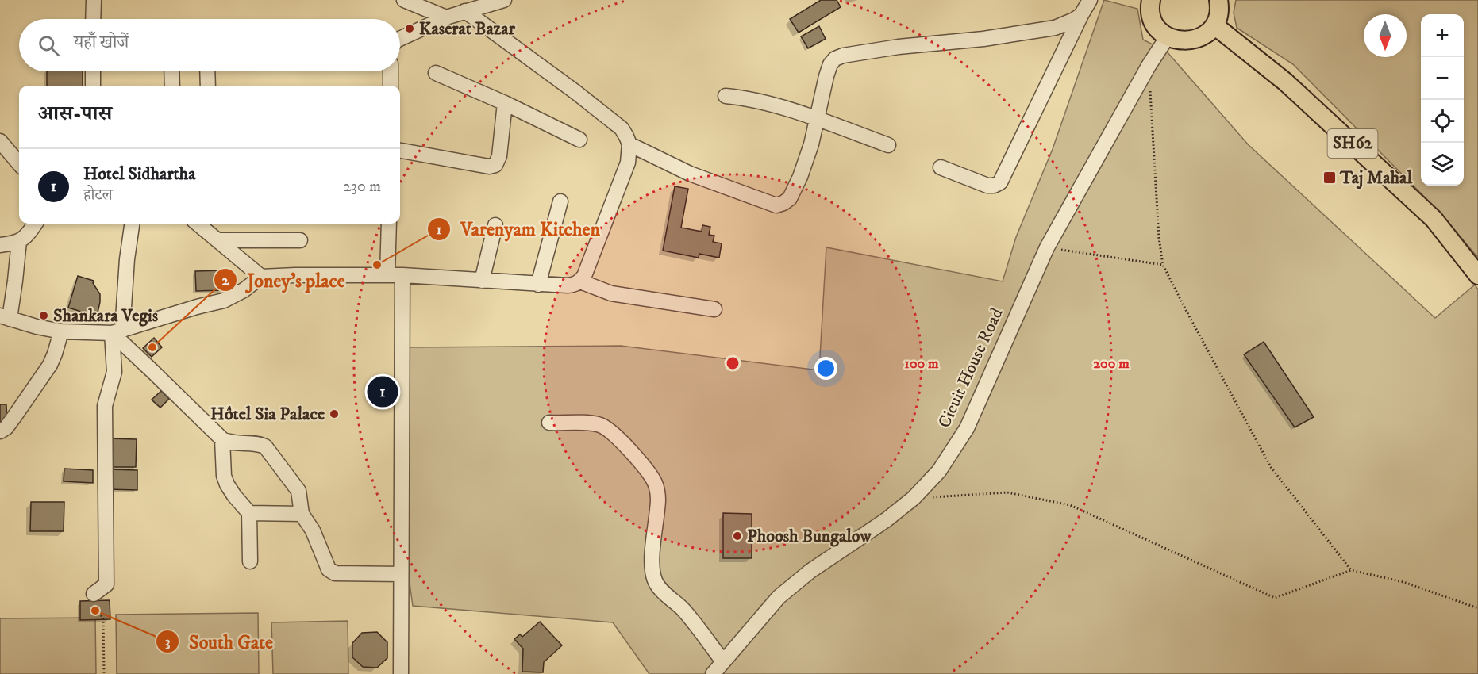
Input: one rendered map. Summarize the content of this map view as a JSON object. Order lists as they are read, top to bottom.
{
  "streets": {
    "main road": ["SH62"],
    "street": ["Cicuit House Road"]
  },
  "places": {
    "other": [
      "Kaserat Bazar",
      "Varenyam Kitchen",
      "Shankara Vegis",
      "Joney's place",
      "Hôtel Sia Palace",
      "Phoosh Bungalow",
      "South Gate"
    ],
    "transit": ["Taj Mahal"]
  },
  "north": "bottom",
  "page": {
    "map_buttons": ["+", "−"],
    "search": "यहाँ खोजें",
    "heading": "आस-पास",
    "list": [
      {
        "mark": "1",
        "name": "Hotel Sidhartha",
        "note": "होटल",
        "value": "230 m"
      }
    ],
    "pins": "1"
  },
  "rings": ["100 m", "200 m"]
}
